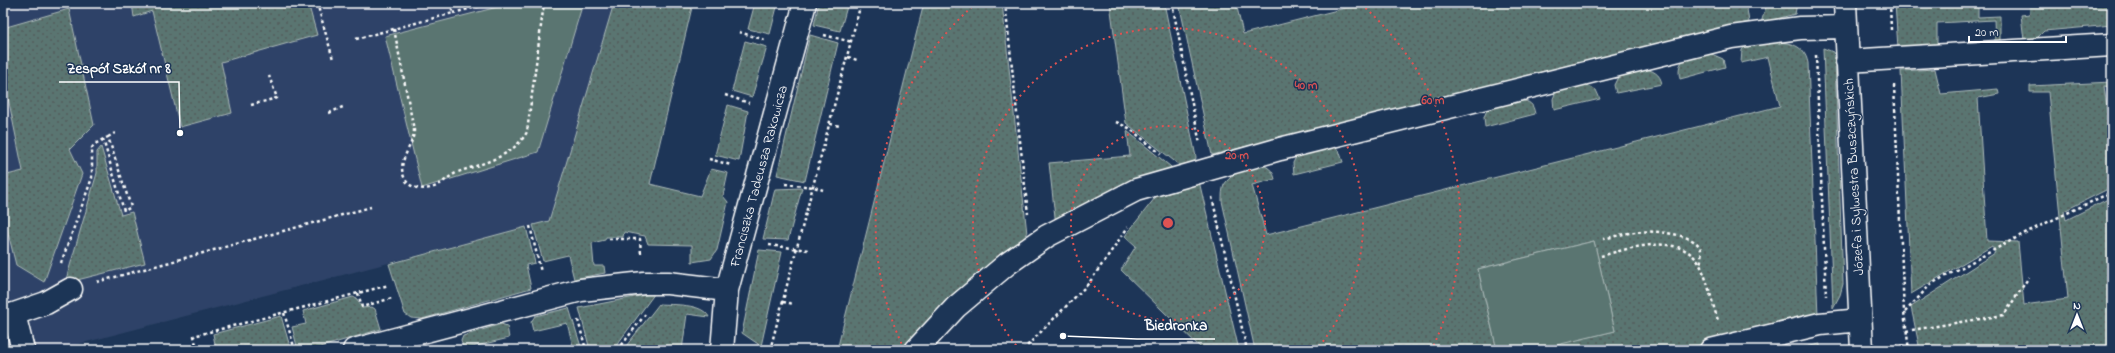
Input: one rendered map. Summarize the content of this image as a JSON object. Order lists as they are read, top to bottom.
{
  "streets": {
    "street": ["Franciszka Tadeusza Rakowicza", "Józefa i Sylwestra Buszczyńskich"]
  },
  "places": ["Zespół Szkół nr 8", "Biedronka"],
  "scale_bar": "20 m",
  "north": "top",
  "rings": ["40 m", "60 m", "20 m"]
}
